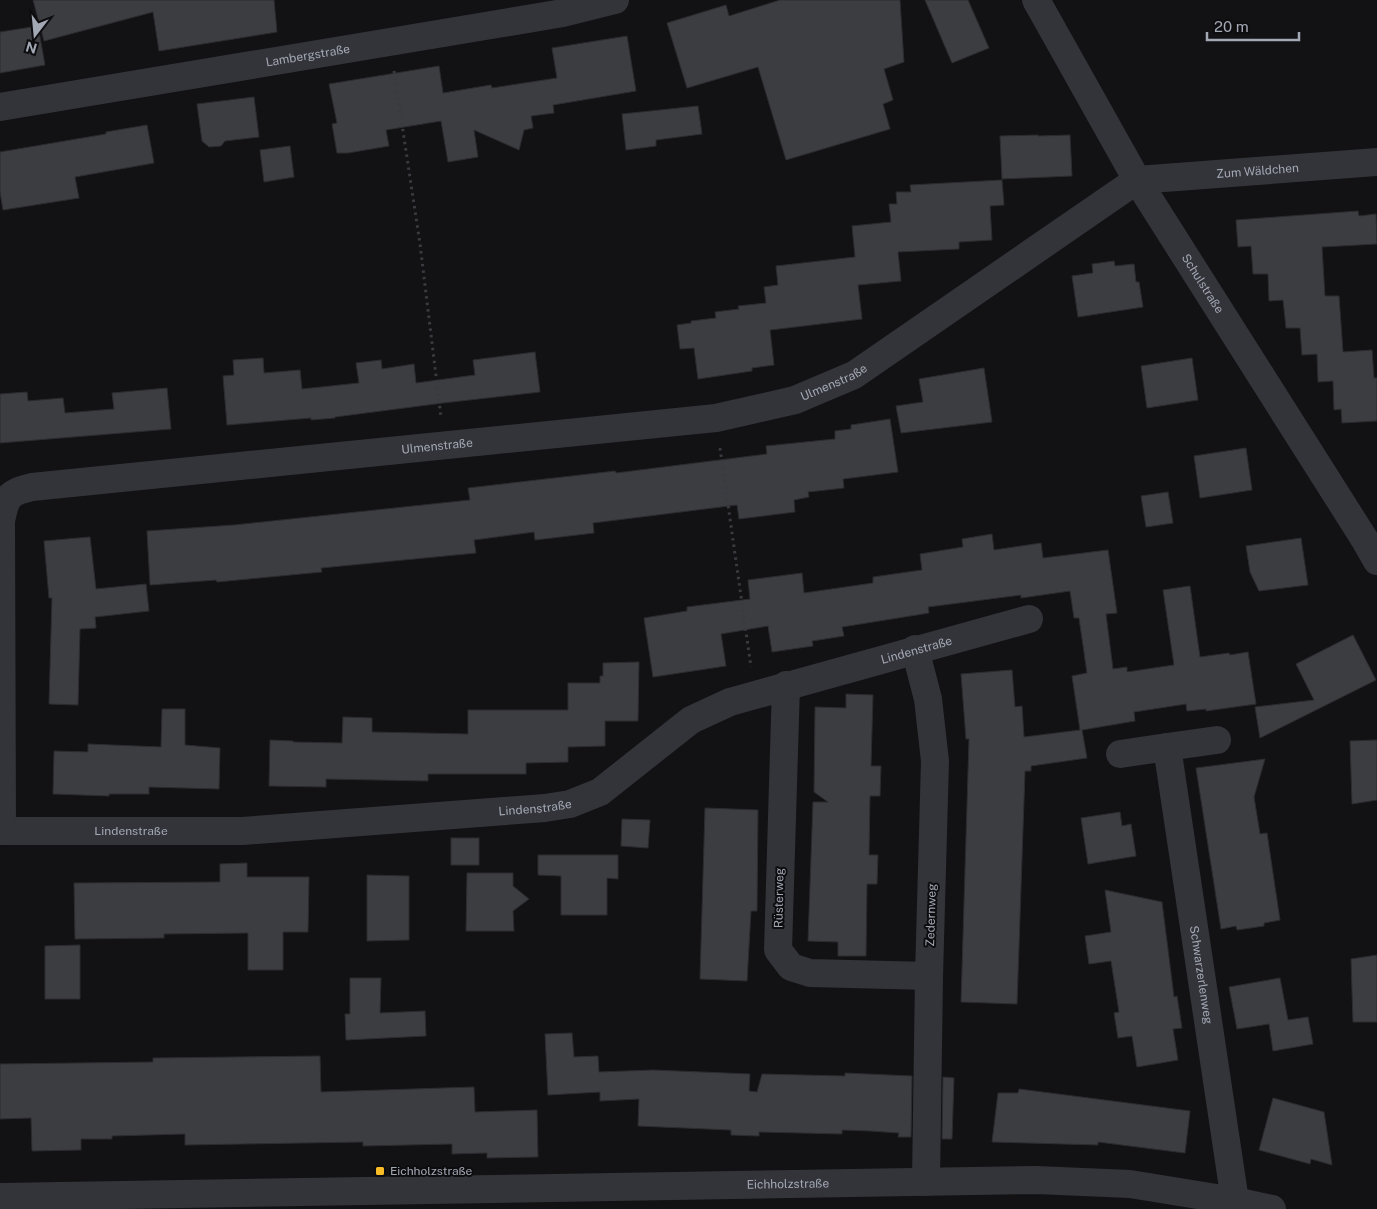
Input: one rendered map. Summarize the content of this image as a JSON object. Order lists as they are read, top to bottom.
{
  "streets": {
    "street": [
      "Lambergstraße",
      "Zum Wäldchen",
      "Schulstraße",
      "Ulmenstraße",
      "Lindenstraße",
      "Rüsterweg",
      "Zedernweg",
      "Schwarzerlenweg",
      "Eichholzstraße"
    ]
  },
  "crossings": [
    ["Zum Wäldchen", "Schulstraße"],
    ["Zum Wäldchen", "Ulmenstraße"],
    ["Schulstraße", "Ulmenstraße"],
    ["Ulmenstraße", "Lindenstraße"],
    ["Lindenstraße", "Rüsterweg"],
    ["Lindenstraße", "Zedernweg"],
    ["Rüsterweg", "Zedernweg"],
    ["Zedernweg", "Eichholzstraße"],
    ["Schwarzerlenweg", "Eichholzstraße"]
  ],
  "places": {
    "transit": ["Eichholzstraße"]
  },
  "scale_bar": "20 m",
  "north": "bottom"
}
